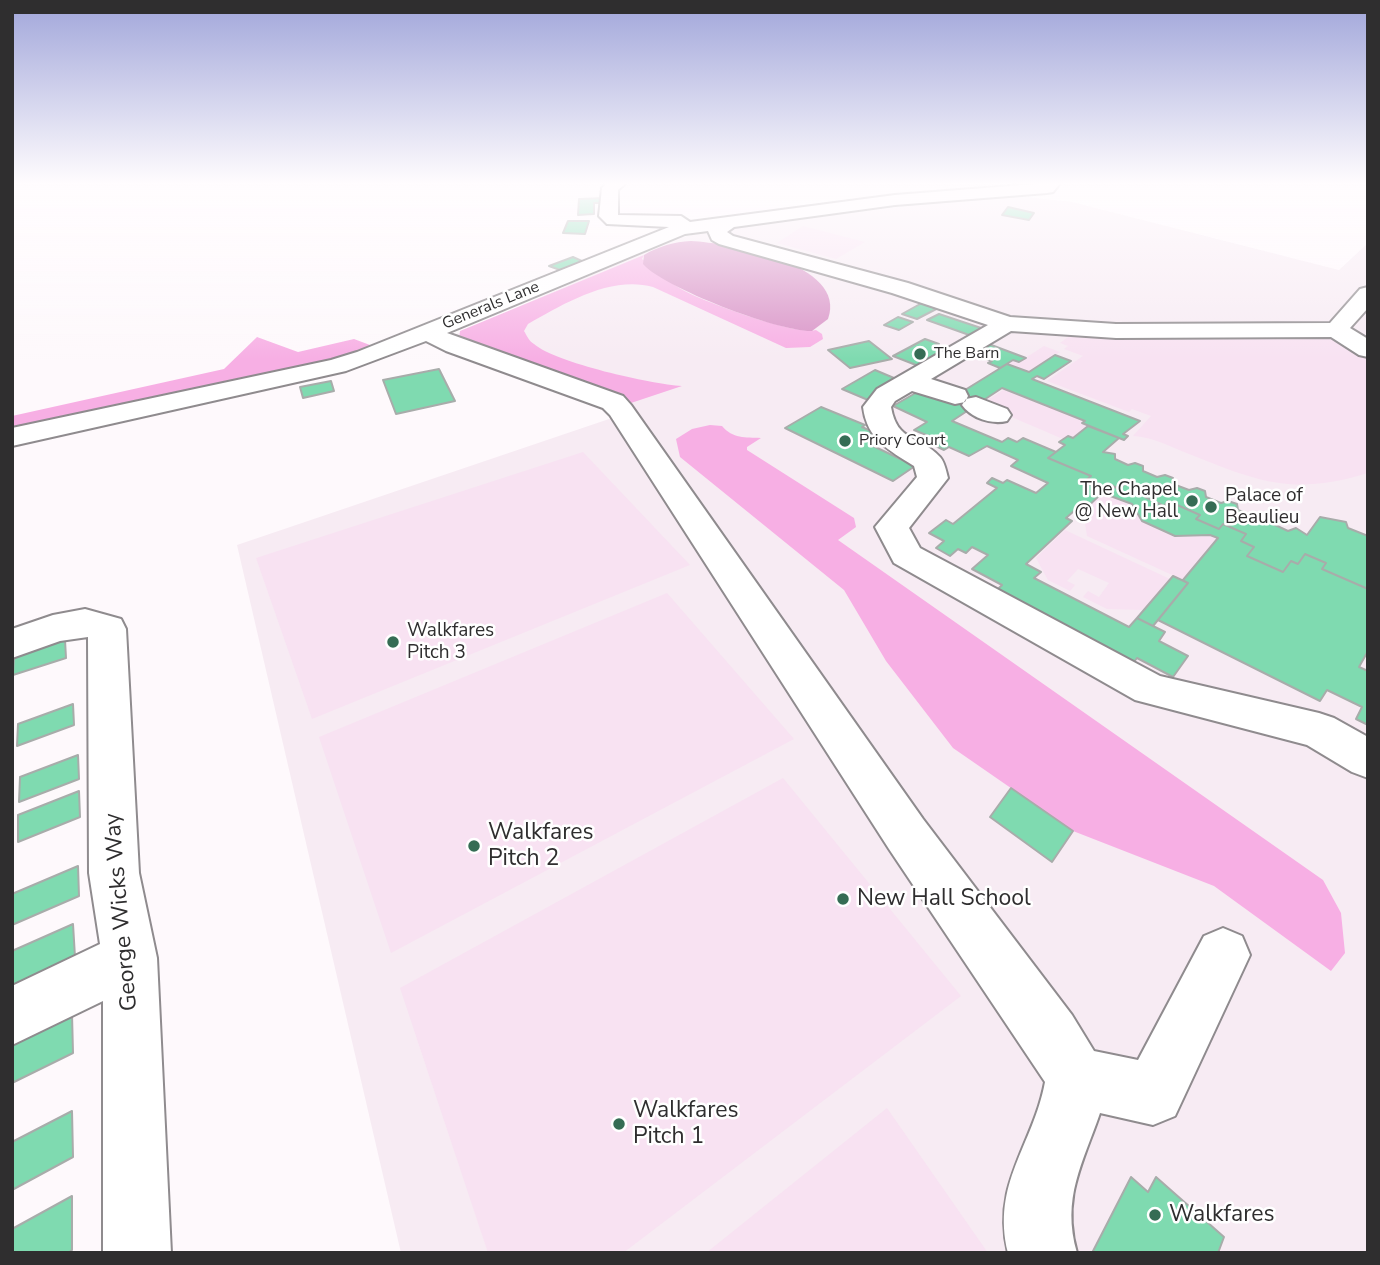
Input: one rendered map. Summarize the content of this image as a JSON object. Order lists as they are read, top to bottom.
{
  "streets": {
    "street": ["Generals Lane", "George Wicks Way"]
  },
  "places": [
    "The Barn",
    "Priory Court",
    "The Chapel @ New Hall",
    "Palace of Beaulieu",
    "Walkfares Pitch 3",
    "Walkfares Pitch 2",
    "New Hall School",
    "Walkfares Pitch 1",
    "Walkfares"
  ]
}
